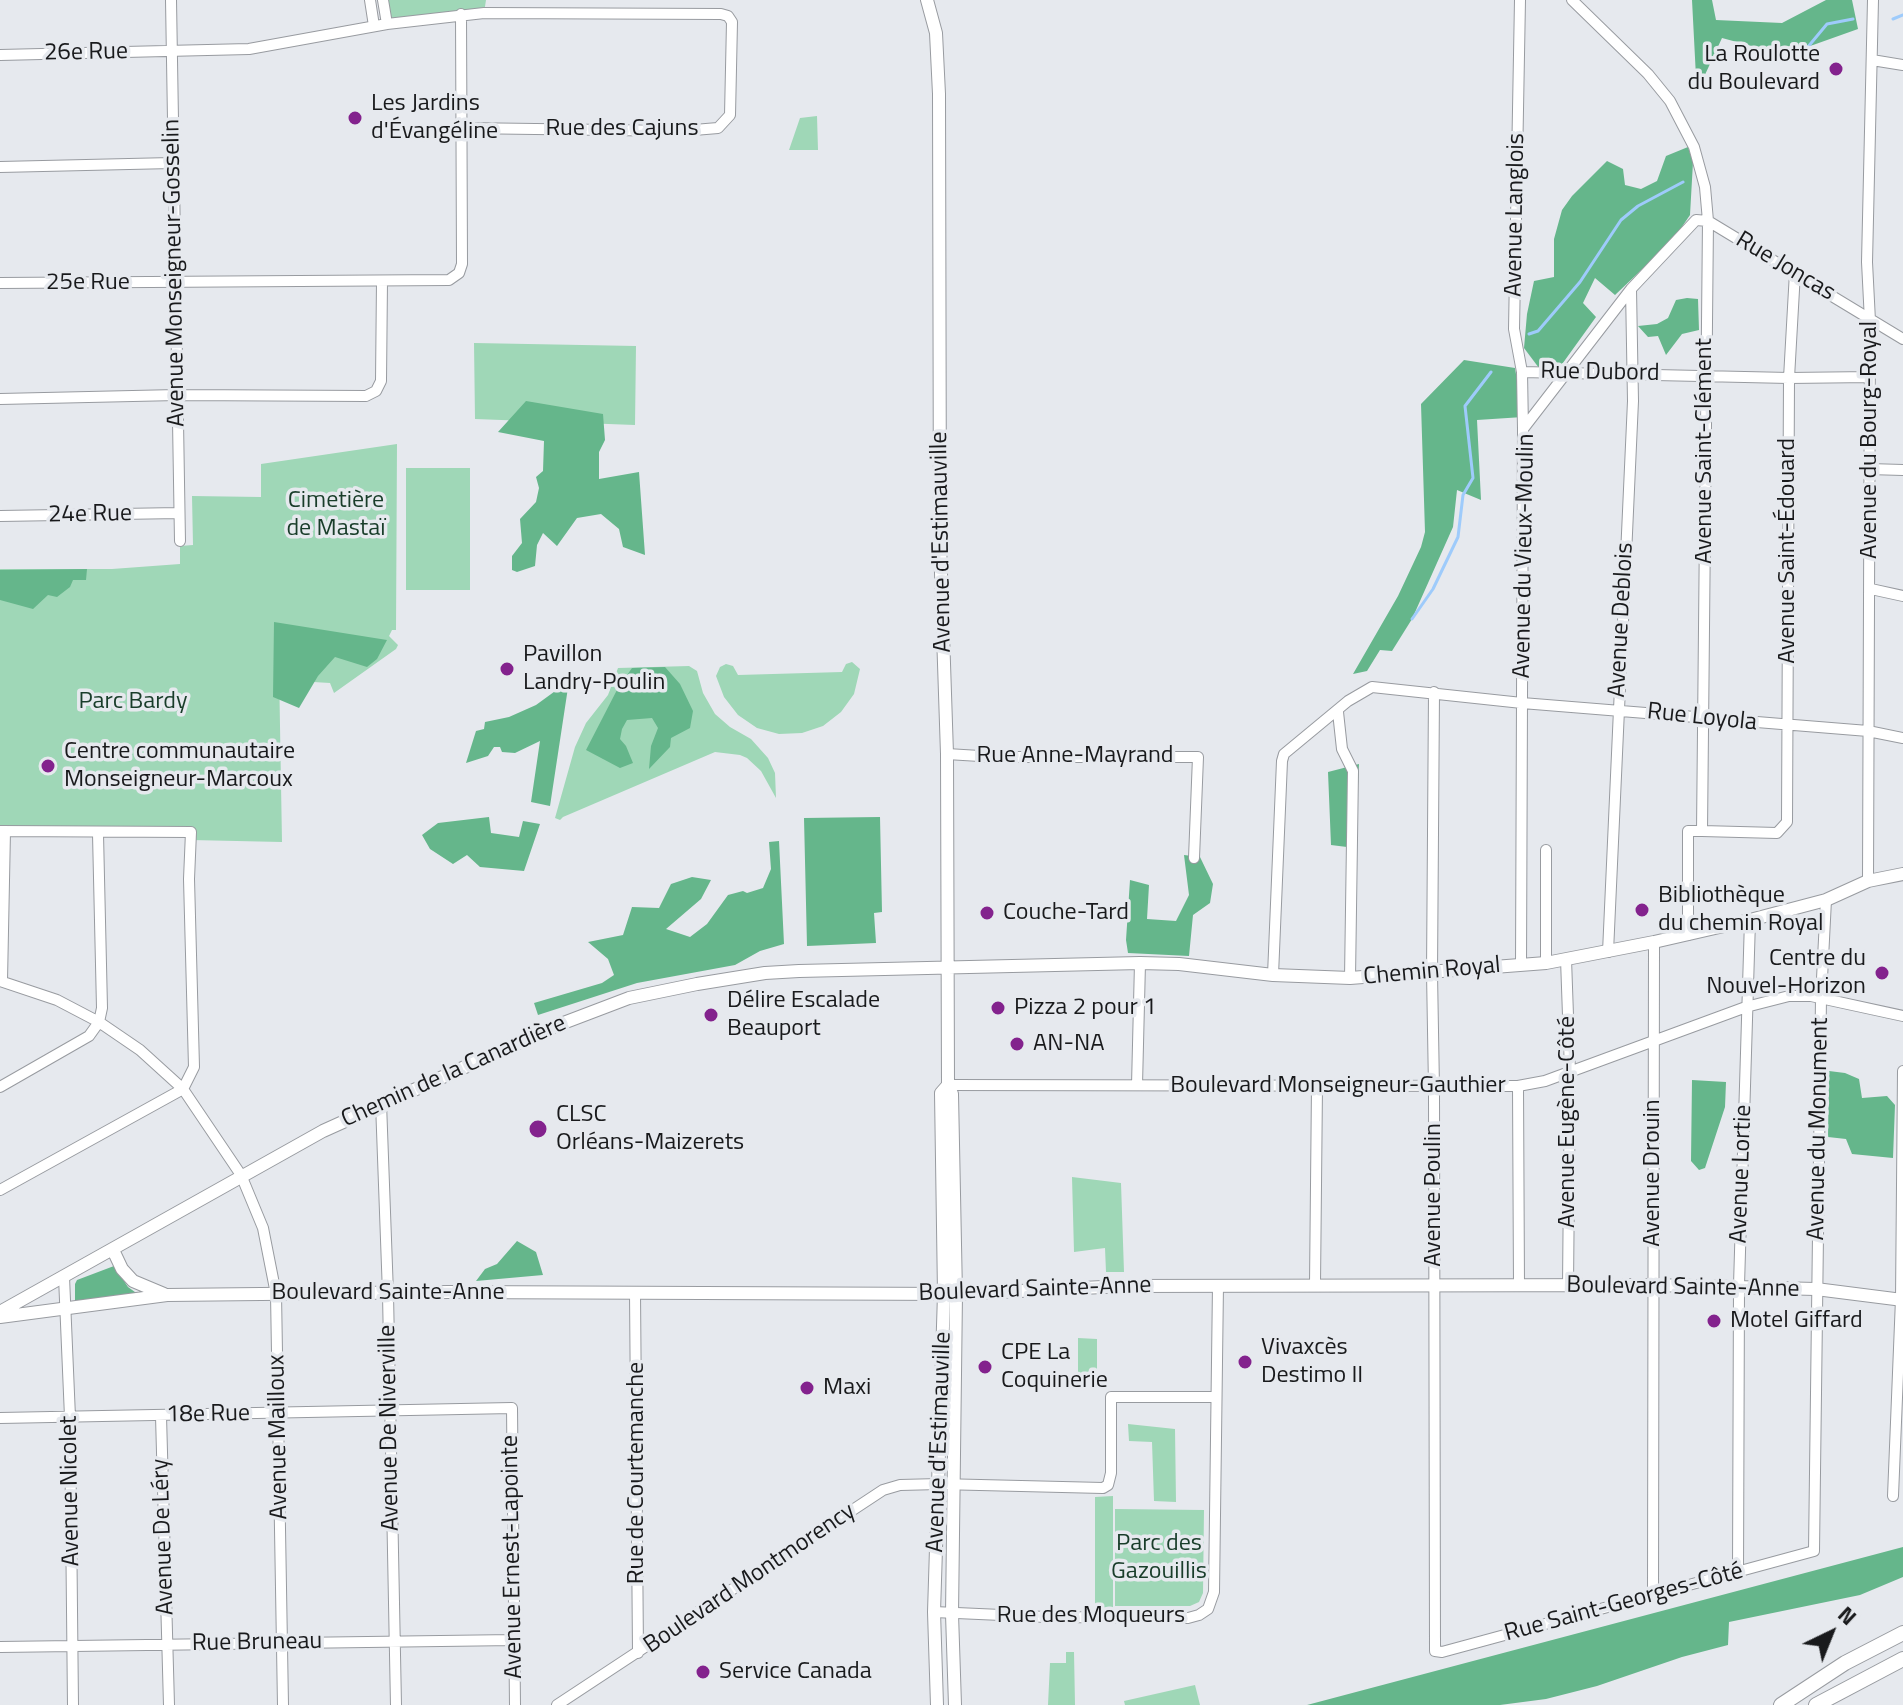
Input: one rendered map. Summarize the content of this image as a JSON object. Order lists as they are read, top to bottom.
{
  "streets": {
    "main road": [
      "Avenue d'Estimauville",
      "Chemin Royal",
      "Chemin de la Canardière",
      "Boulevard Sainte-Anne"
    ],
    "street": [
      "26e Rue",
      "Rue des Cajuns",
      "Avenue Langlois",
      "Rue Joncas",
      "Avenue Monseigneur-Gosselin",
      "25e Rue",
      "Rue Dubord",
      "Avenue du Bourg-Royal",
      "Avenue Saint-Clément",
      "24e Rue",
      "Avenue Saint-Édouard",
      "Avenue du Vieux-Moulin",
      "Avenue Deblois",
      "Rue Loyola",
      "Rue Anne-Mayrand",
      "Boulevard Monseigneur-Gauthier",
      "Avenue Eugène-Côté",
      "Avenue du Monument",
      "Avenue Drouin",
      "Avenue Lortie",
      "Avenue Poulin",
      "18e Rue",
      "Avenue De Niverville",
      "Avenue Mailloux",
      "Rue de Courtemanche",
      "Avenue Nicolet",
      "Avenue De Léry",
      "Avenue Ernest-Lapointe",
      "Boulevard Montmorency",
      "Rue Saint-Georges-Côté",
      "Rue des Moqueurs",
      "Rue Bruneau"
    ]
  },
  "crossings": [
    ["26e Rue", "Rue des Cajuns"],
    ["26e Rue", "Avenue Monseigneur-Gosselin"],
    ["Rue des Cajuns", "25e Rue"],
    ["Avenue Langlois", "Rue Dubord"],
    ["Avenue Langlois", "Avenue du Vieux-Moulin"],
    ["Rue Joncas", "Avenue du Bourg-Royal"],
    ["Rue Joncas", "Avenue Saint-Clément"],
    ["Rue Joncas", "Avenue Saint-Édouard"],
    ["Rue Joncas", "Avenue du Vieux-Moulin"],
    ["Avenue Monseigneur-Gosselin", "25e Rue"],
    ["Avenue Monseigneur-Gosselin", "24e Rue"],
    ["Rue Dubord", "Avenue du Bourg-Royal"],
    ["Rue Dubord", "Avenue Saint-Clément"],
    ["Rue Dubord", "Avenue Saint-Édouard"],
    ["Rue Dubord", "Avenue du Vieux-Moulin"],
    ["Rue Dubord", "Avenue Deblois"],
    ["Avenue du Bourg-Royal", "Rue Loyola"],
    ["Avenue du Bourg-Royal", "Chemin Royal"],
    ["Avenue Saint-Clément", "Avenue Saint-Édouard"],
    ["Avenue Saint-Clément", "Avenue du Vieux-Moulin"],
    ["Avenue Saint-Clément", "Rue Loyola"],
    ["Avenue Saint-Clément", "Chemin Royal"],
    ["Avenue d'Estimauville", "Rue Anne-Mayrand"],
    ["Avenue d'Estimauville", "Chemin Royal"],
    ["Avenue d'Estimauville", "Chemin de la Canardière"],
    ["Avenue d'Estimauville", "Boulevard Monseigneur-Gauthier"],
    ["Avenue d'Estimauville", "Boulevard Sainte-Anne"],
    ["Avenue d'Estimauville", "Boulevard Montmorency"],
    ["Avenue d'Estimauville", "Rue des Moqueurs"],
    ["Avenue Saint-Édouard", "Rue Loyola"],
    ["Avenue du Vieux-Moulin", "Avenue Deblois"],
    ["Avenue du Vieux-Moulin", "Rue Loyola"],
    ["Avenue du Vieux-Moulin", "Chemin Royal"],
    ["Avenue Deblois", "Rue Loyola"],
    ["Avenue Deblois", "Chemin Royal"],
    ["Rue Loyola", "Chemin Royal"],
    ["Rue Loyola", "Avenue Poulin"],
    ["Chemin Royal", "Chemin de la Canardière"],
    ["Chemin Royal", "Avenue Eugène-Côté"],
    ["Chemin Royal", "Avenue du Monument"],
    ["Chemin Royal", "Avenue Drouin"],
    ["Chemin Royal", "Avenue Lortie"],
    ["Chemin Royal", "Avenue Poulin"],
    ["Chemin de la Canardière", "Boulevard Sainte-Anne"],
    ["Chemin de la Canardière", "Avenue De Niverville"],
    ["Chemin de la Canardière", "Avenue Mailloux"],
    ["Chemin de la Canardière", "Avenue Nicolet"],
    ["Boulevard Monseigneur-Gauthier", "Avenue Eugène-Côté"],
    ["Boulevard Monseigneur-Gauthier", "Avenue du Monument"],
    ["Boulevard Monseigneur-Gauthier", "Avenue Drouin"],
    ["Boulevard Monseigneur-Gauthier", "Avenue Lortie"],
    ["Boulevard Monseigneur-Gauthier", "Avenue Poulin"],
    ["Avenue Eugène-Côté", "Boulevard Sainte-Anne"],
    ["Avenue du Monument", "Boulevard Sainte-Anne"],
    ["Avenue du Monument", "Rue Saint-Georges-Côté"],
    ["Avenue Drouin", "Boulevard Sainte-Anne"],
    ["Avenue Drouin", "Rue Saint-Georges-Côté"],
    ["Avenue Lortie", "Boulevard Sainte-Anne"],
    ["Avenue Lortie", "Rue Saint-Georges-Côté"],
    ["Avenue Poulin", "Boulevard Sainte-Anne"],
    ["Avenue Poulin", "Rue Saint-Georges-Côté"],
    ["Boulevard Sainte-Anne", "Avenue De Niverville"],
    ["Boulevard Sainte-Anne", "Avenue Mailloux"],
    ["Boulevard Sainte-Anne", "Rue de Courtemanche"],
    ["Boulevard Sainte-Anne", "Avenue Nicolet"],
    ["Boulevard Sainte-Anne", "Rue des Moqueurs"],
    ["18e Rue", "Avenue De Niverville"],
    ["18e Rue", "Avenue Mailloux"],
    ["18e Rue", "Avenue Nicolet"],
    ["18e Rue", "Avenue De Léry"],
    ["18e Rue", "Avenue Ernest-Lapointe"],
    ["Avenue De Niverville", "Rue Bruneau"],
    ["Avenue Mailloux", "Rue Bruneau"],
    ["Rue de Courtemanche", "Boulevard Montmorency"],
    ["Avenue Nicolet", "Rue Bruneau"],
    ["Avenue De Léry", "Rue Bruneau"],
    ["Avenue Ernest-Lapointe", "Rue Bruneau"],
    ["Boulevard Montmorency", "Rue des Moqueurs"]
  ],
  "parks": ["Cimetière de Mastaï", "Parc Bardy", "Parc des Gazouillis"],
  "places": [
    "La Roulotte du Boulevard",
    "Les Jardins d'Évangéline",
    "Pavillon Landry-Poulin",
    "Centre communautaire Monseigneur-Marcoux",
    "Bibliothèque du chemin Royal",
    "Couche-Tard",
    "Centre du Nouvel-Horizon",
    "Pizza 2 pour 1",
    "Délire Escalade Beauport",
    "AN-NA",
    "CLSC Orléans-Maizerets",
    "Motel Giffard",
    "Vivaxcès Destimo II",
    "CPE La Coquinerie",
    "Maxi",
    "Service Canada"
  ],
  "north": "top right"
}
